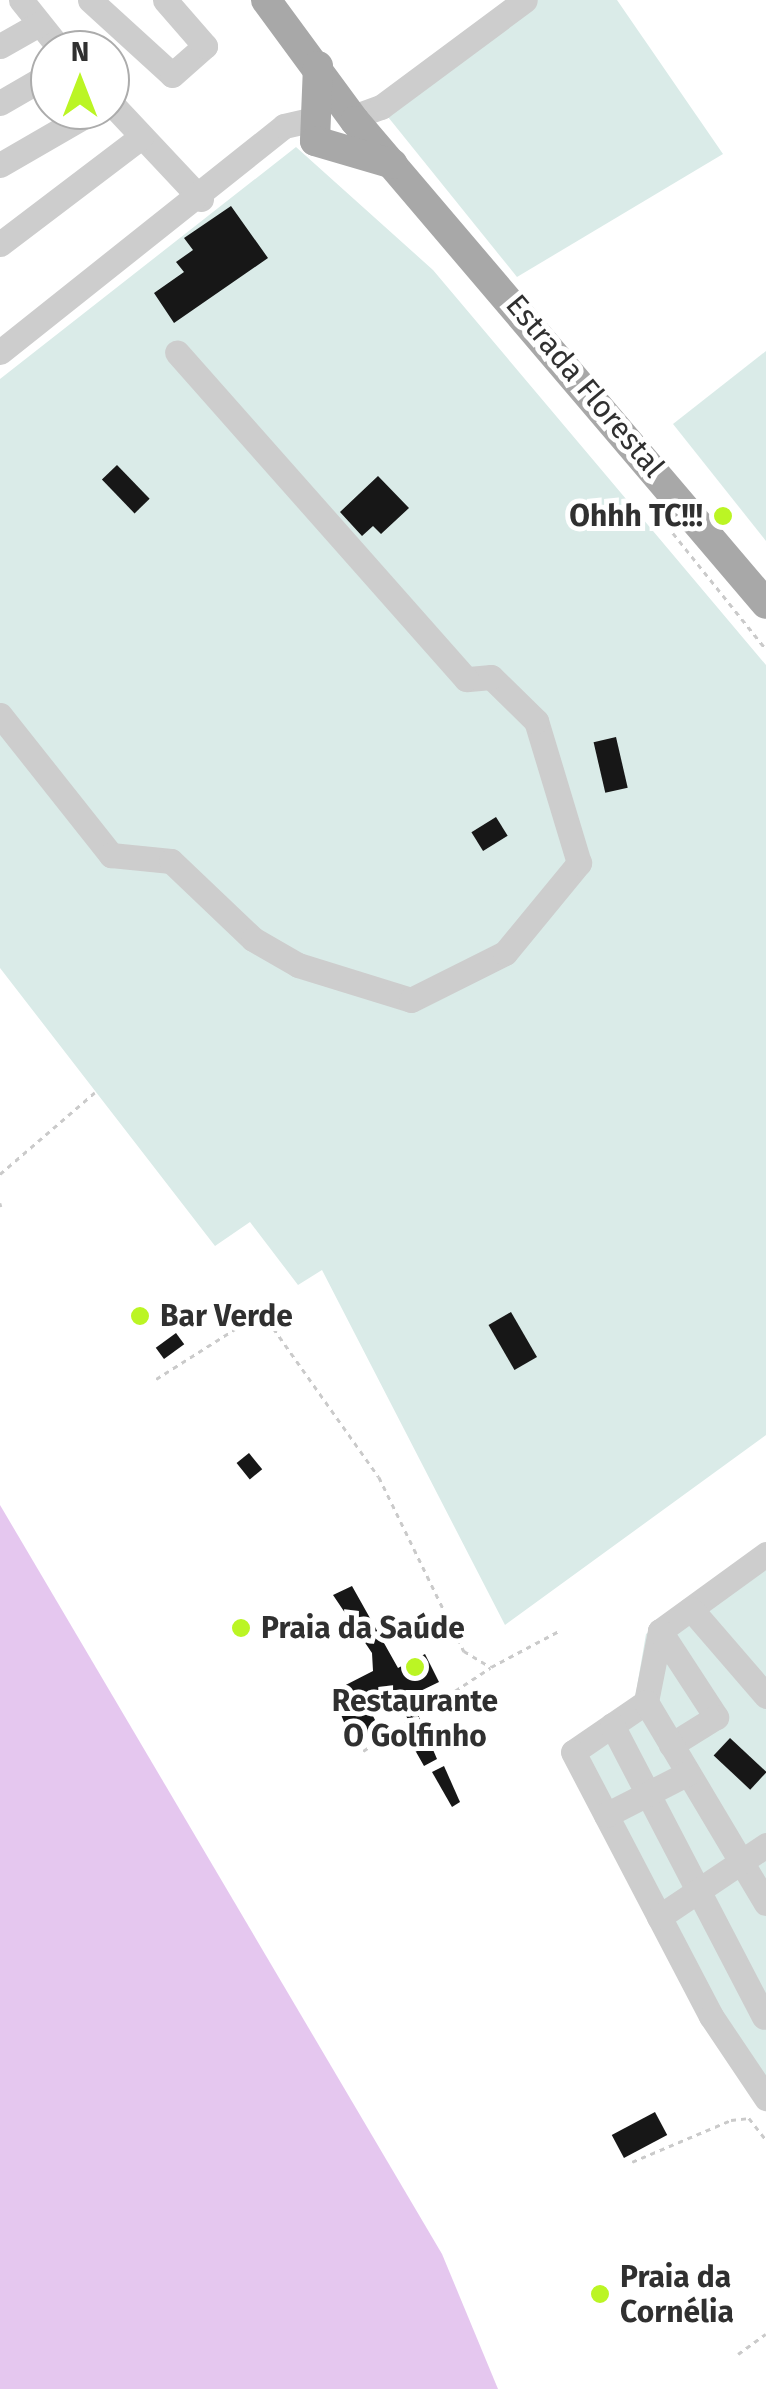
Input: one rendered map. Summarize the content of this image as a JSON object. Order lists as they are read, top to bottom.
{
  "streets": {
    "main road": ["Estrada Florestal"]
  },
  "places": [
    "Ohhh TC!!!",
    "Bar Verde",
    "Praia da Saúde",
    "Restaurante O Golfinho",
    "Praia da Cornélia"
  ],
  "north": "top"
}
